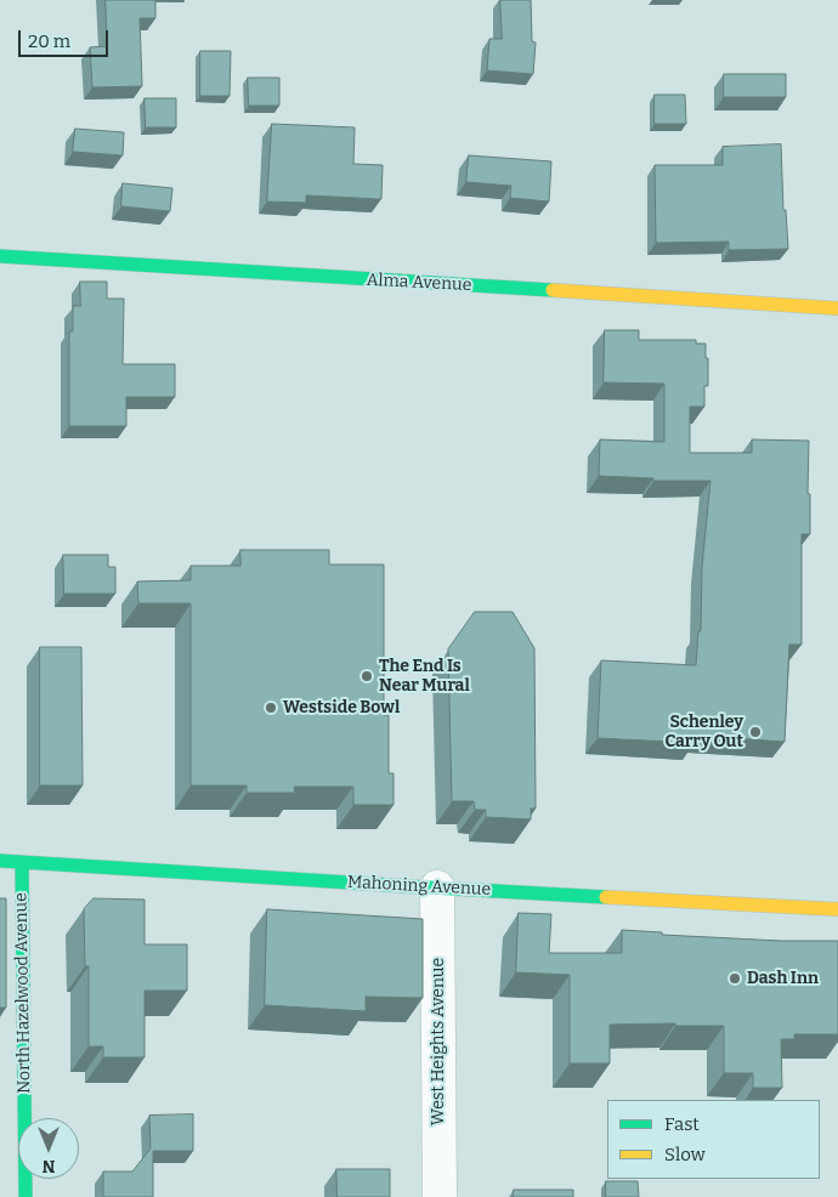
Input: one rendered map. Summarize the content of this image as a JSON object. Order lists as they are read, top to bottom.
{
  "streets": {
    "street": [
      "Alma Avenue",
      "Mahoning Avenue",
      "North Hazelwood Avenue",
      "West Heights Avenue"
    ]
  },
  "crossings": [
    ["Mahoning Avenue", "North Hazelwood Avenue"],
    ["Mahoning Avenue", "West Heights Avenue"]
  ],
  "places": [
    "The End Is Near Mural",
    "Westside Bowl",
    "Schenley Carry Out",
    "Dash Inn"
  ],
  "legend": ["Fast", "Slow"],
  "scale_bar": "20 m",
  "north": "bottom"
}
